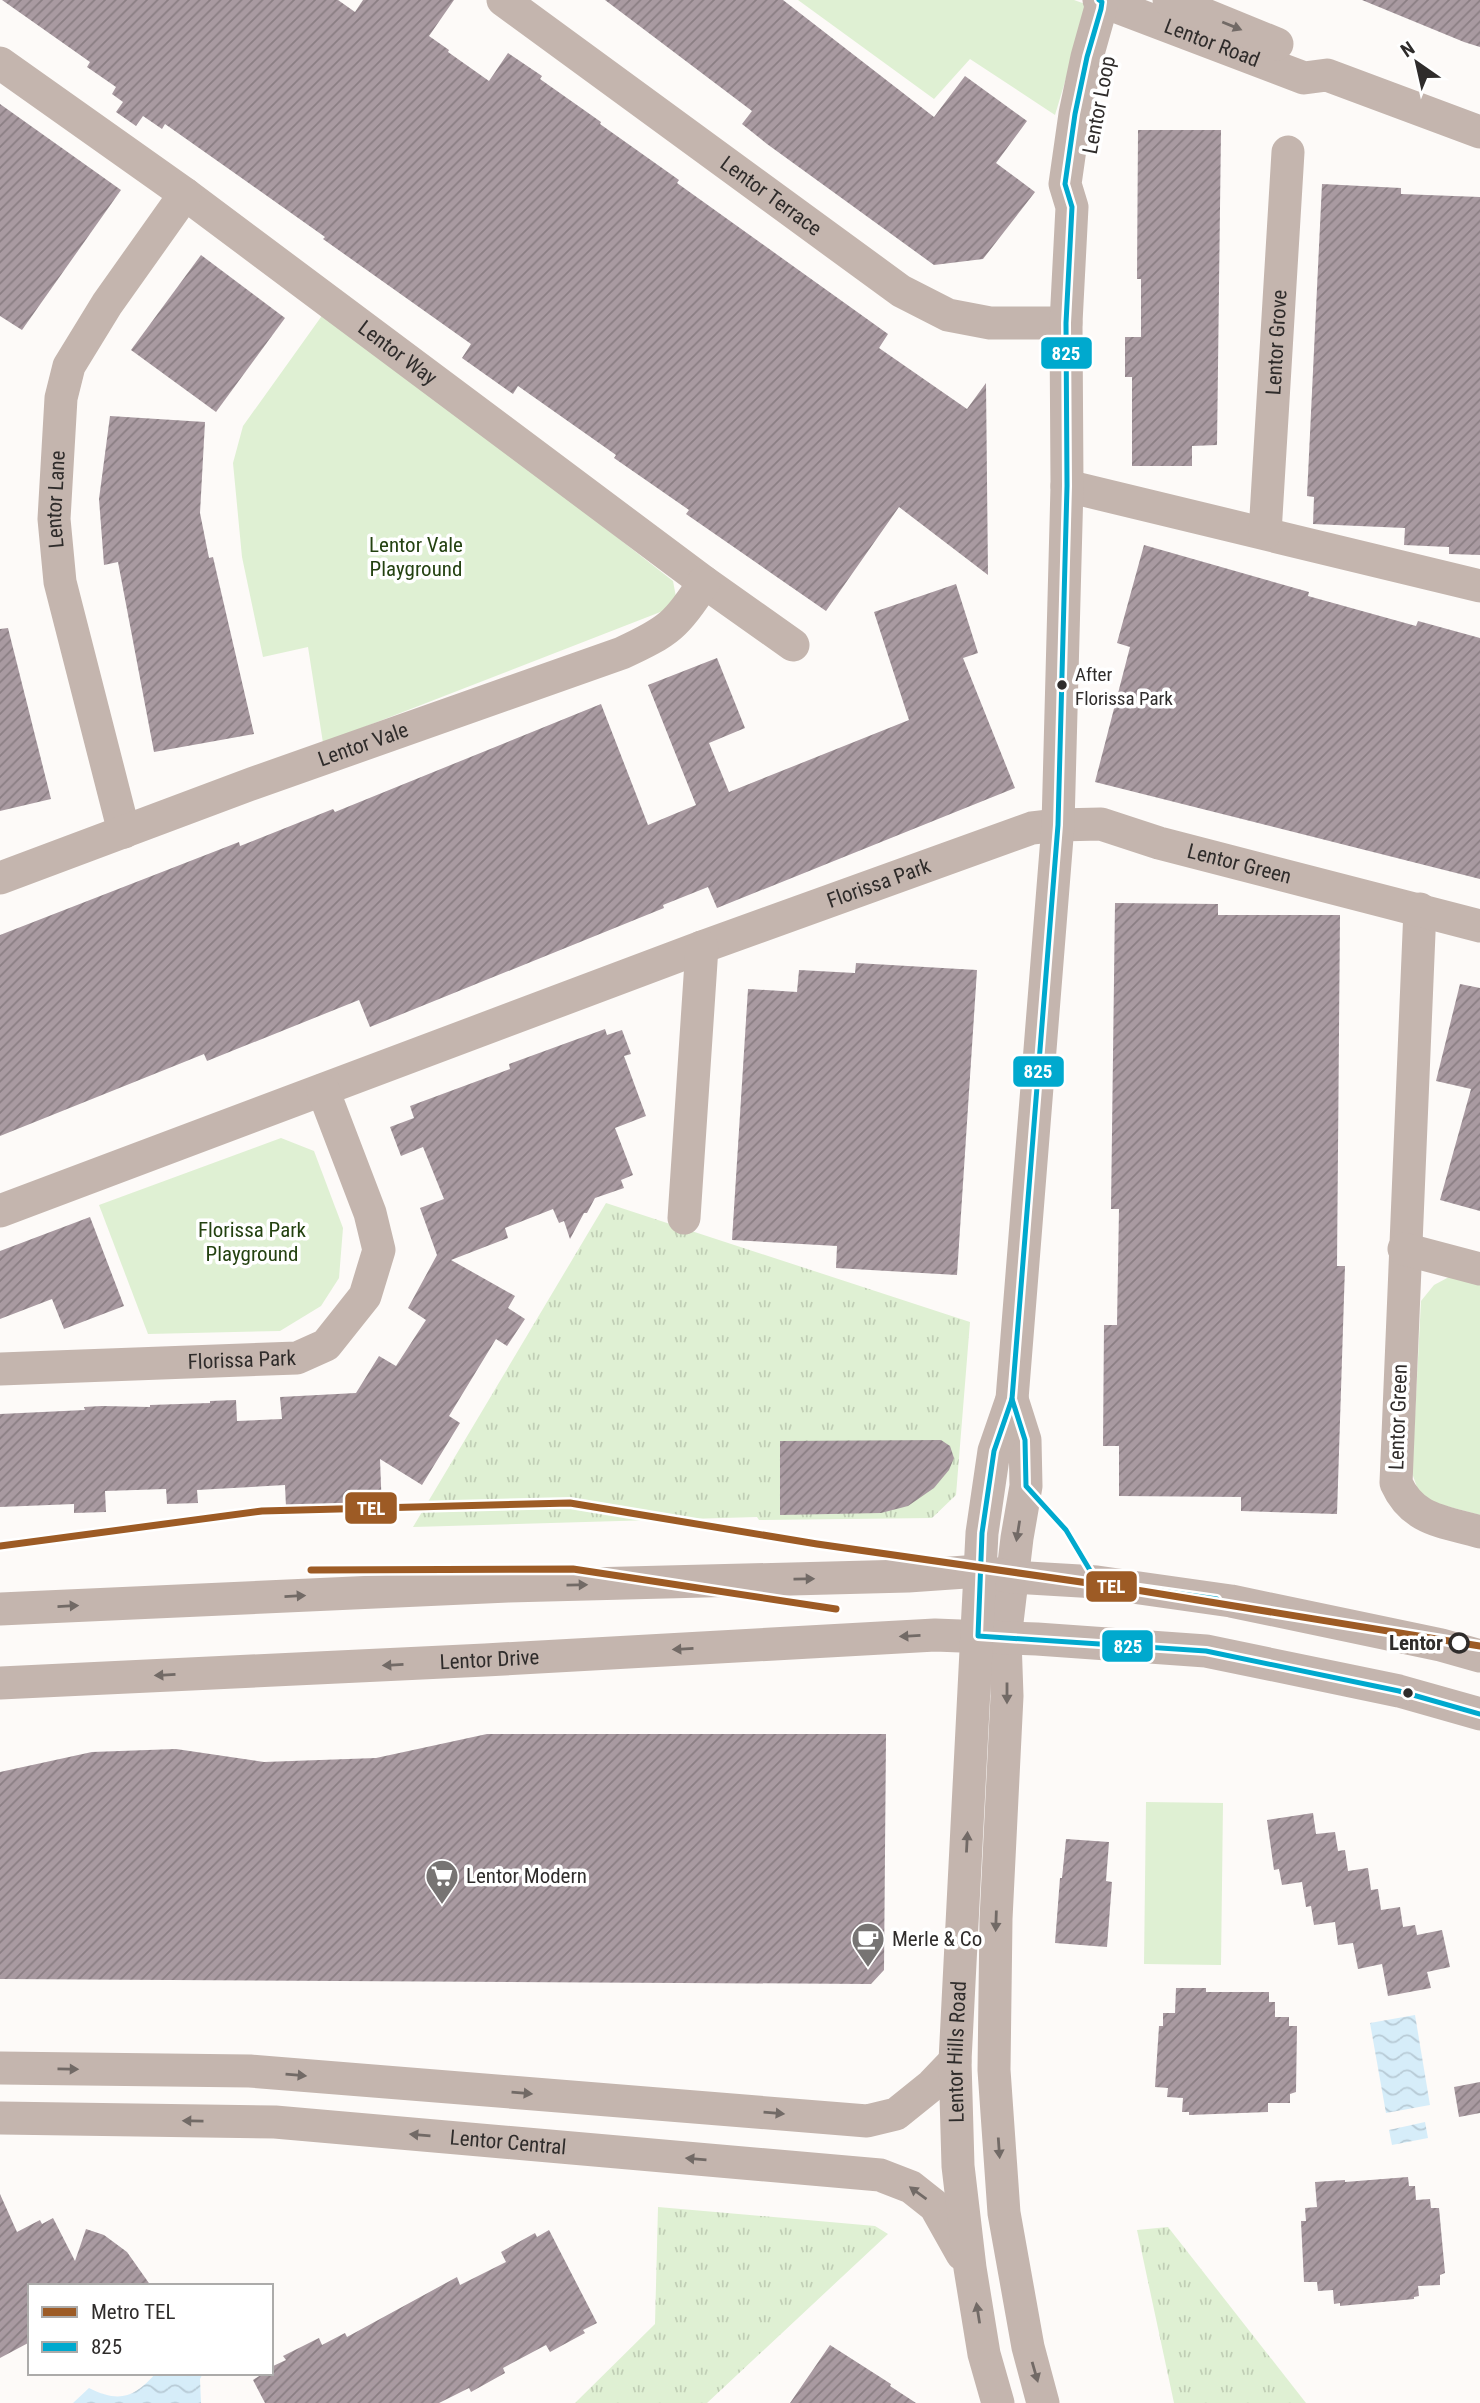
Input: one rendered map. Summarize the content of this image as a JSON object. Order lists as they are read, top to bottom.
{
  "streets": {
    "street": [
      "Lentor Road",
      "Lentor Loop",
      "Lentor Terrace",
      "Lentor Grove",
      "Lentor Way",
      "Lentor Lane",
      "Lentor Vale",
      "Lentor Green",
      "Florissa Park",
      "Lentor Drive",
      "Lentor Hills Road",
      "Lentor Central"
    ]
  },
  "crossings": [
    ["Lentor Road", "Lentor Loop"],
    ["Lentor Loop", "Lentor Terrace"],
    ["Lentor Loop", "Lentor Green"],
    ["Lentor Loop", "Florissa Park"],
    ["Lentor Loop", "Lentor Hills Road"],
    ["Lentor Way", "Lentor Lane"],
    ["Lentor Way", "Lentor Vale"],
    ["Lentor Lane", "Lentor Vale"],
    ["Lentor Green", "Florissa Park"],
    ["Lentor Drive", "Lentor Hills Road"],
    ["Lentor Hills Road", "Lentor Central"]
  ],
  "parks": ["Lentor Vale Playground", "Florissa Park Playground"],
  "places": {
    "other": ["After Florissa Park", "Lentor"],
    "supermarket": ["Lentor Modern"],
    "cafe": ["Merle & Co"]
  },
  "lines": ["transit line 825", "metro line TEL"],
  "legend": ["Metro TEL", "825"],
  "north": "top left"
}
